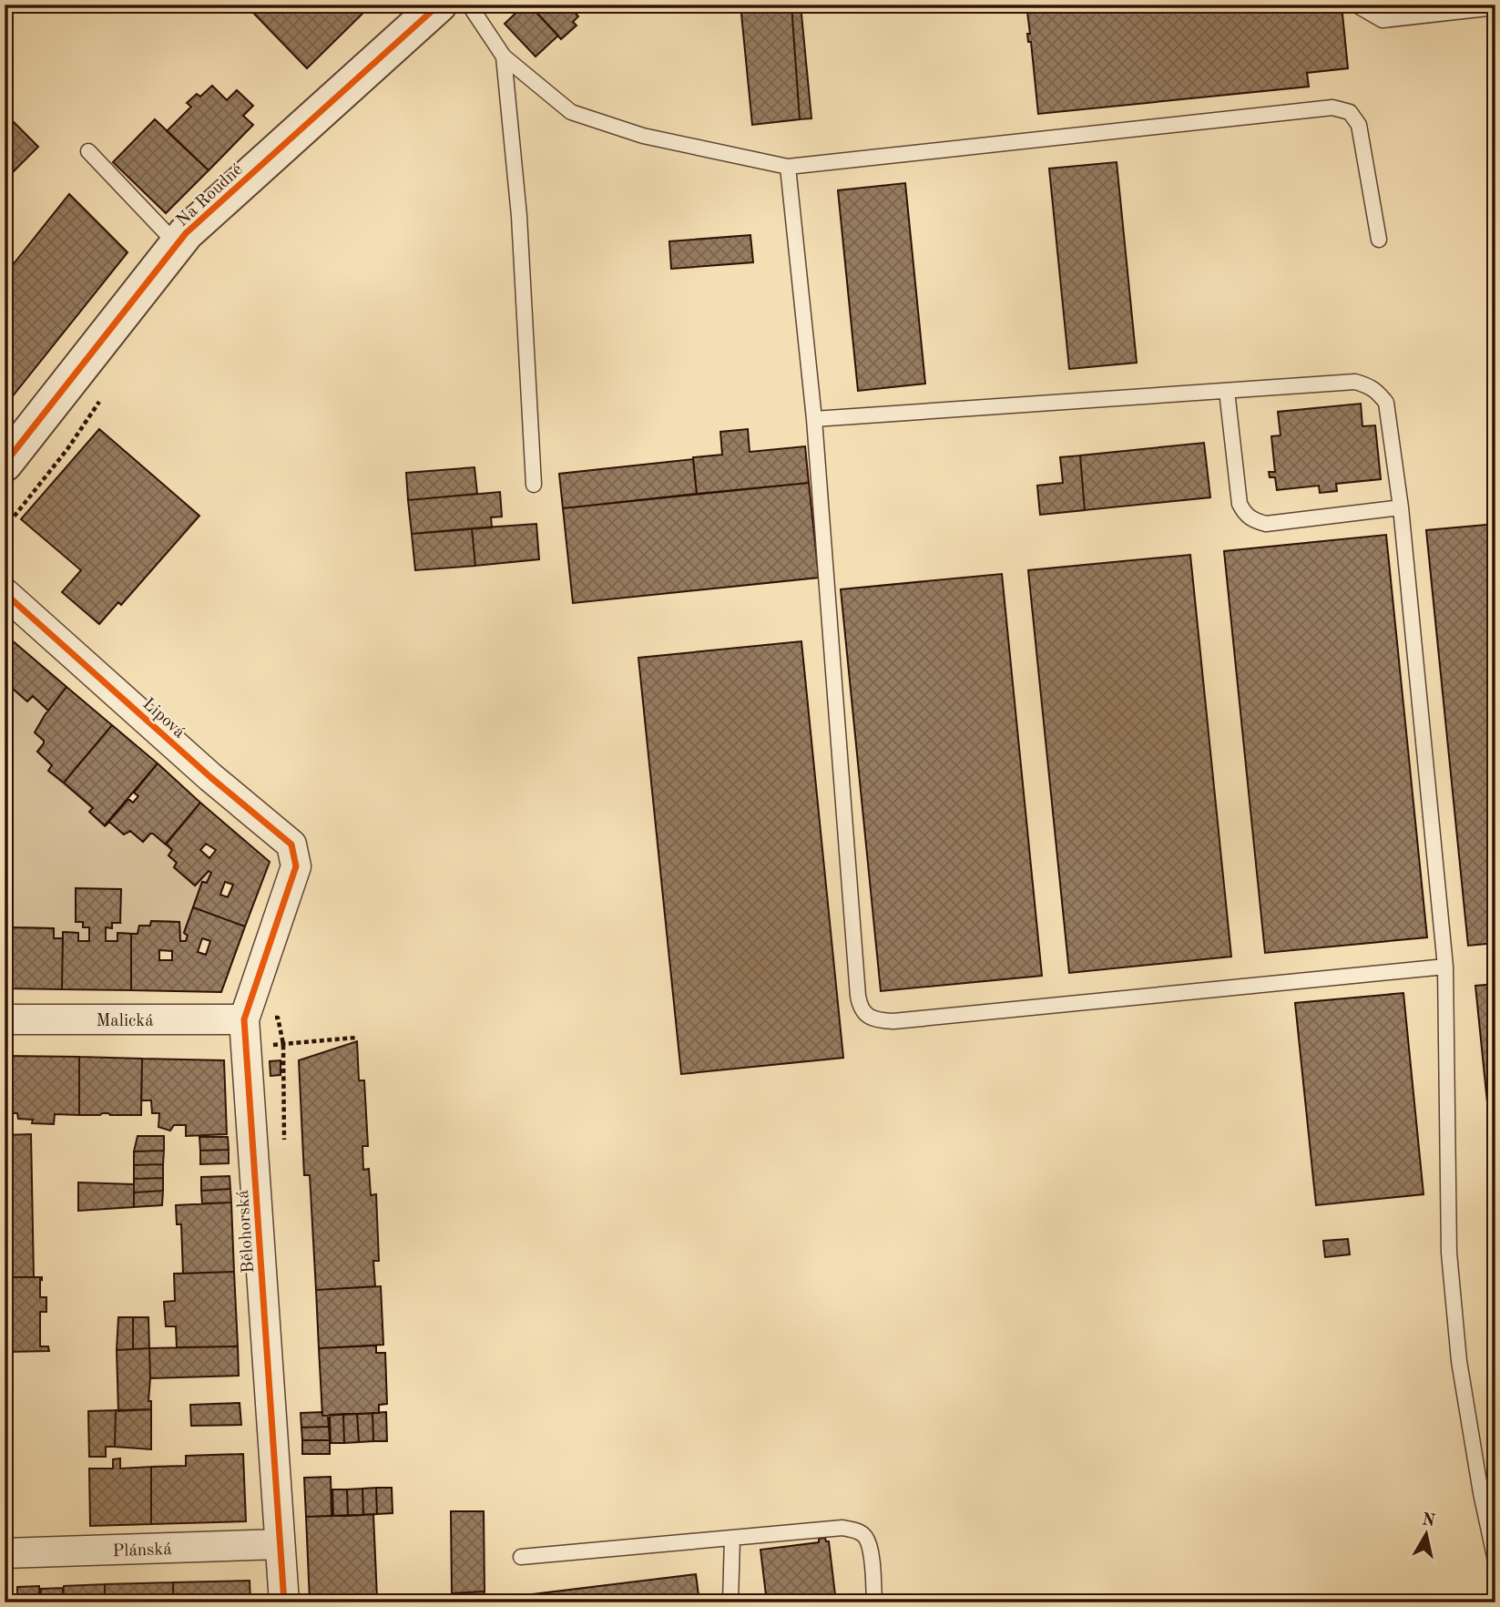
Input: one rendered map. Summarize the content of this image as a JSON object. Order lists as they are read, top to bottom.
{
  "streets": {
    "street": [
      "Na Roudné",
      "Lipová",
      "Malická",
      "Bělohorská",
      "Plánská"
    ]
  },
  "crossings": [
    ["Lipová", "Bělohorská"],
    ["Malická", "Bělohorská"],
    ["Bělohorská", "Plánská"]
  ],
  "north": "top"
}
